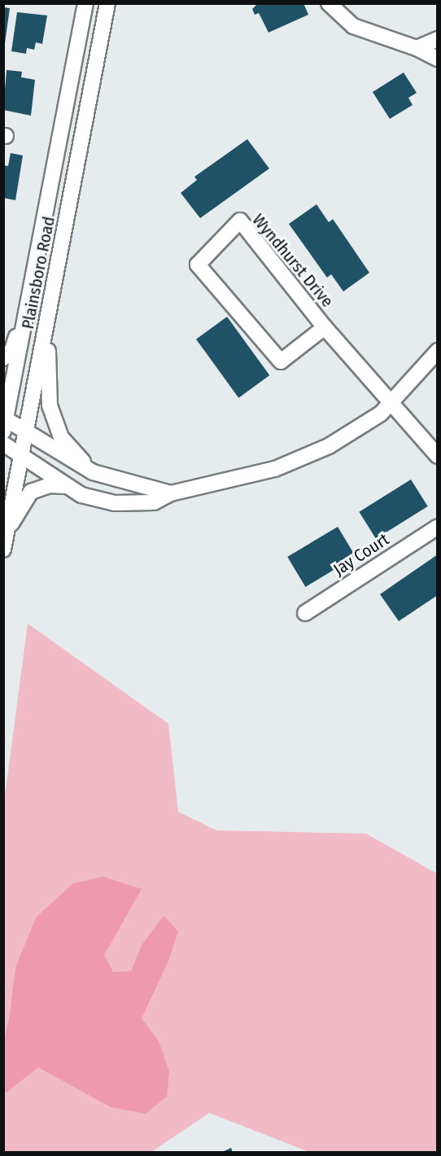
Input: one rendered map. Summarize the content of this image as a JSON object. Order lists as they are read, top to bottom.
{
  "streets": {
    "street": ["Wyndhurst Drive", "Plainsboro Road", "Jay Court"]
  }
}
